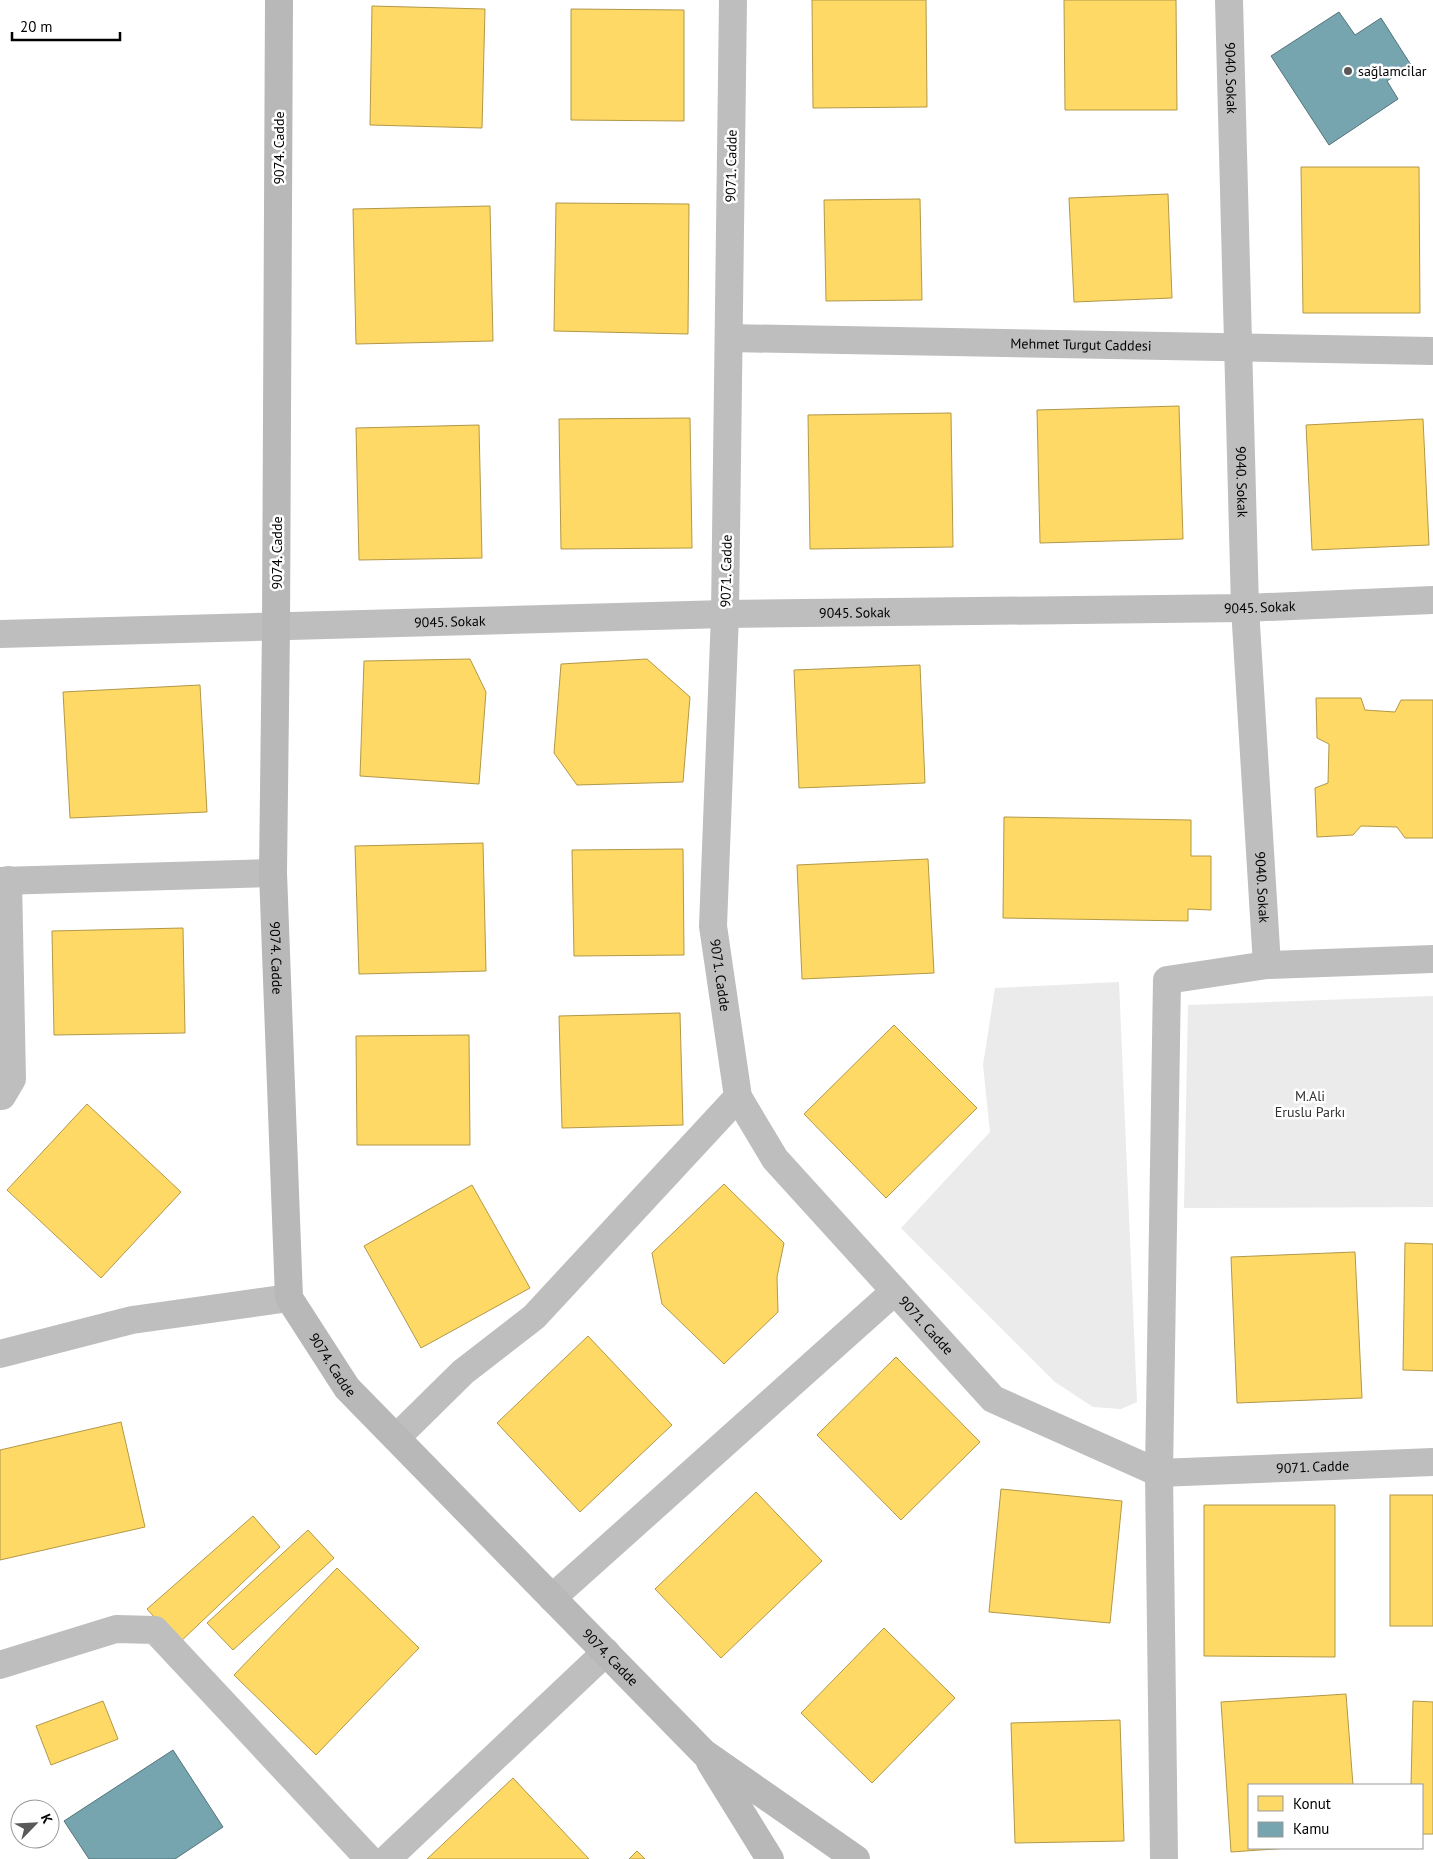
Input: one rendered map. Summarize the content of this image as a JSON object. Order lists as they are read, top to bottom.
{
  "streets": {
    "street": [
      "9040. Sokak",
      "9074. Cadde",
      "9071. Cadde",
      "Mehmet Turgut Caddesi",
      "9045. Sokak"
    ]
  },
  "crossings": [
    ["9040. Sokak", "Mehmet Turgut Caddesi"],
    ["9040. Sokak", "9045. Sokak"],
    ["9074. Cadde", "9045. Sokak"],
    ["9071. Cadde", "Mehmet Turgut Caddesi"],
    ["9071. Cadde", "9045. Sokak"]
  ],
  "parks": ["M.Ali Eruslu Parkı"],
  "places": ["sağlamcilar"],
  "legend": ["Konut", "Kamu"],
  "scale_bar": "20 m",
  "north": "top right"
}
